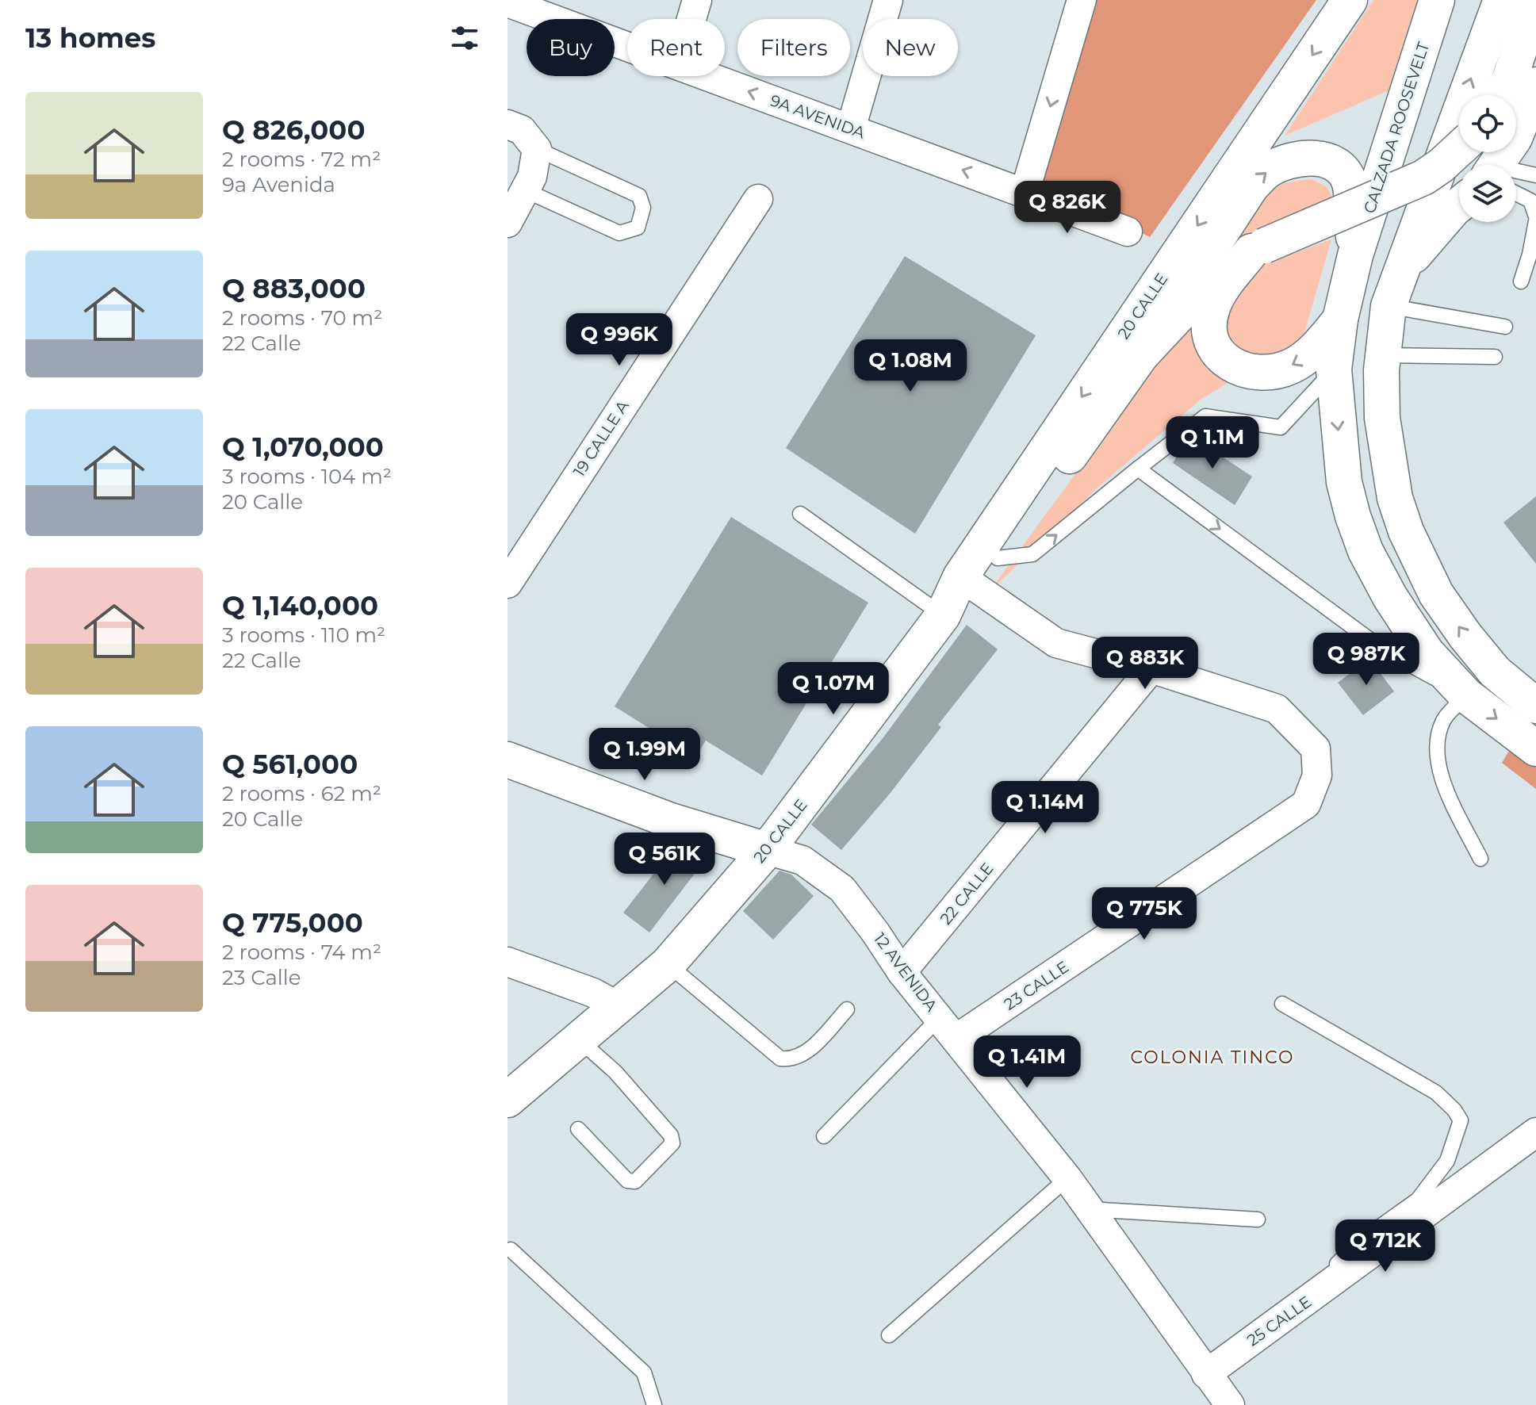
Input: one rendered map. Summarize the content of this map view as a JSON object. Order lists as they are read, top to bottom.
{
  "streets": {
    "main road": ["CALZADA ROOSEVELT", "20 CALLE", "12 AVENIDA"],
    "street": [
      "9A AVENIDA",
      "19 CALLE A",
      "22 CALLE",
      "23 CALLE",
      "25 CALLE"
    ]
  },
  "crossings": [
    ["CALZADA ROOSEVELT", "20 CALLE"],
    ["20 CALLE", "12 AVENIDA"],
    ["22 CALLE", "12 AVENIDA"],
    ["22 CALLE", "23 CALLE"],
    ["12 AVENIDA", "23 CALLE"],
    ["12 AVENIDA", "25 CALLE"]
  ],
  "one_way": ["9A AVENIDA"],
  "districts": ["COLONIA TINCO"],
  "page": {
    "heading": "13 homes",
    "chip": [
      "Buy",
      "Rent",
      "Filters",
      "New"
    ],
    "list": [
      {
        "name": "Q 826,000",
        "note": "2 rooms · 72 m² · 9a Avenida"
      },
      {
        "name": "Q 883,000",
        "note": "2 rooms · 70 m² · 22 Calle"
      },
      {
        "name": "Q 1,070,000",
        "note": "3 rooms · 104 m² · 20 Calle"
      },
      {
        "name": "Q 1,140,000",
        "note": "3 rooms · 110 m² · 22 Calle"
      },
      {
        "name": "Q 561,000",
        "note": "2 rooms · 62 m² · 20 Calle"
      },
      {
        "name": "Q 775,000",
        "note": "2 rooms · 74 m² · 23 Calle"
      }
    ],
    "price": [
      "Q 826K",
      "Q 996K",
      "Q 1.08M",
      "Q 1.1M",
      "Q 987K",
      "Q 883K",
      "Q 1.07M",
      "Q 1.99M",
      "Q 1.14M",
      "Q 561K",
      "Q 775K",
      "Q 1.41M",
      "Q 712K"
    ]
  }
}
